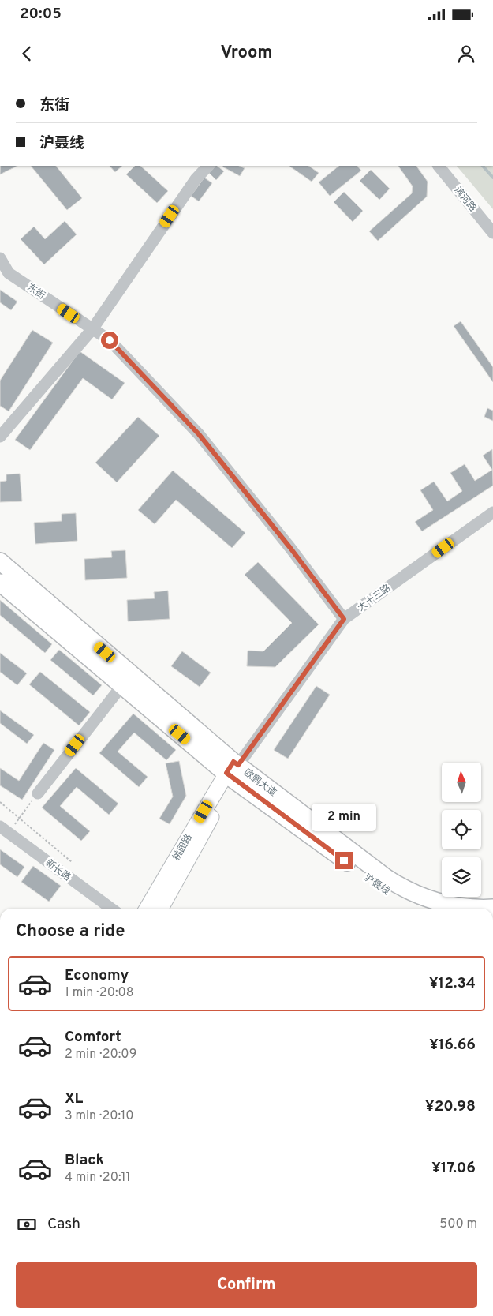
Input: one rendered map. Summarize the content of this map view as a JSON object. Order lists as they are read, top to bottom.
{
  "streets": {
    "highway": ["欧鹏大道", "沪聂线"],
    "main road": ["桃园路"],
    "street": [
      "滨河路",
      "东街",
      "大十三路",
      "新长路"
    ]
  },
  "crossings": [
    ["东街", "大十三路"],
    ["大十三路", "欧鹏大道"],
    ["大十三路", "桃园路"],
    ["大十三路", "沪聂线"],
    ["欧鹏大道", "桃园路"],
    ["欧鹏大道", "沪聂线"],
    ["桃园路", "沪聂线"]
  ],
  "north": "top",
  "page": {
    "status": "20:05",
    "header": "Vroom",
    "banner": ["东街", "沪聂线"],
    "bubble": "2 min",
    "heading": "Choose a ride",
    "list": [
      {
        "name": "Economy",
        "note": "1 min · 20:08",
        "value": "¥12.34"
      },
      {
        "name": "Comfort",
        "note": "2 min · 20:09",
        "value": "¥16.66"
      },
      {
        "name": "XL",
        "note": "3 min · 20:10",
        "value": "¥20.98"
      },
      {
        "name": "Black",
        "note": "4 min · 20:11",
        "value": "¥17.06"
      }
    ],
    "pay": ["Cash", "500 m"],
    "buttons": "Confirm"
  }
}
